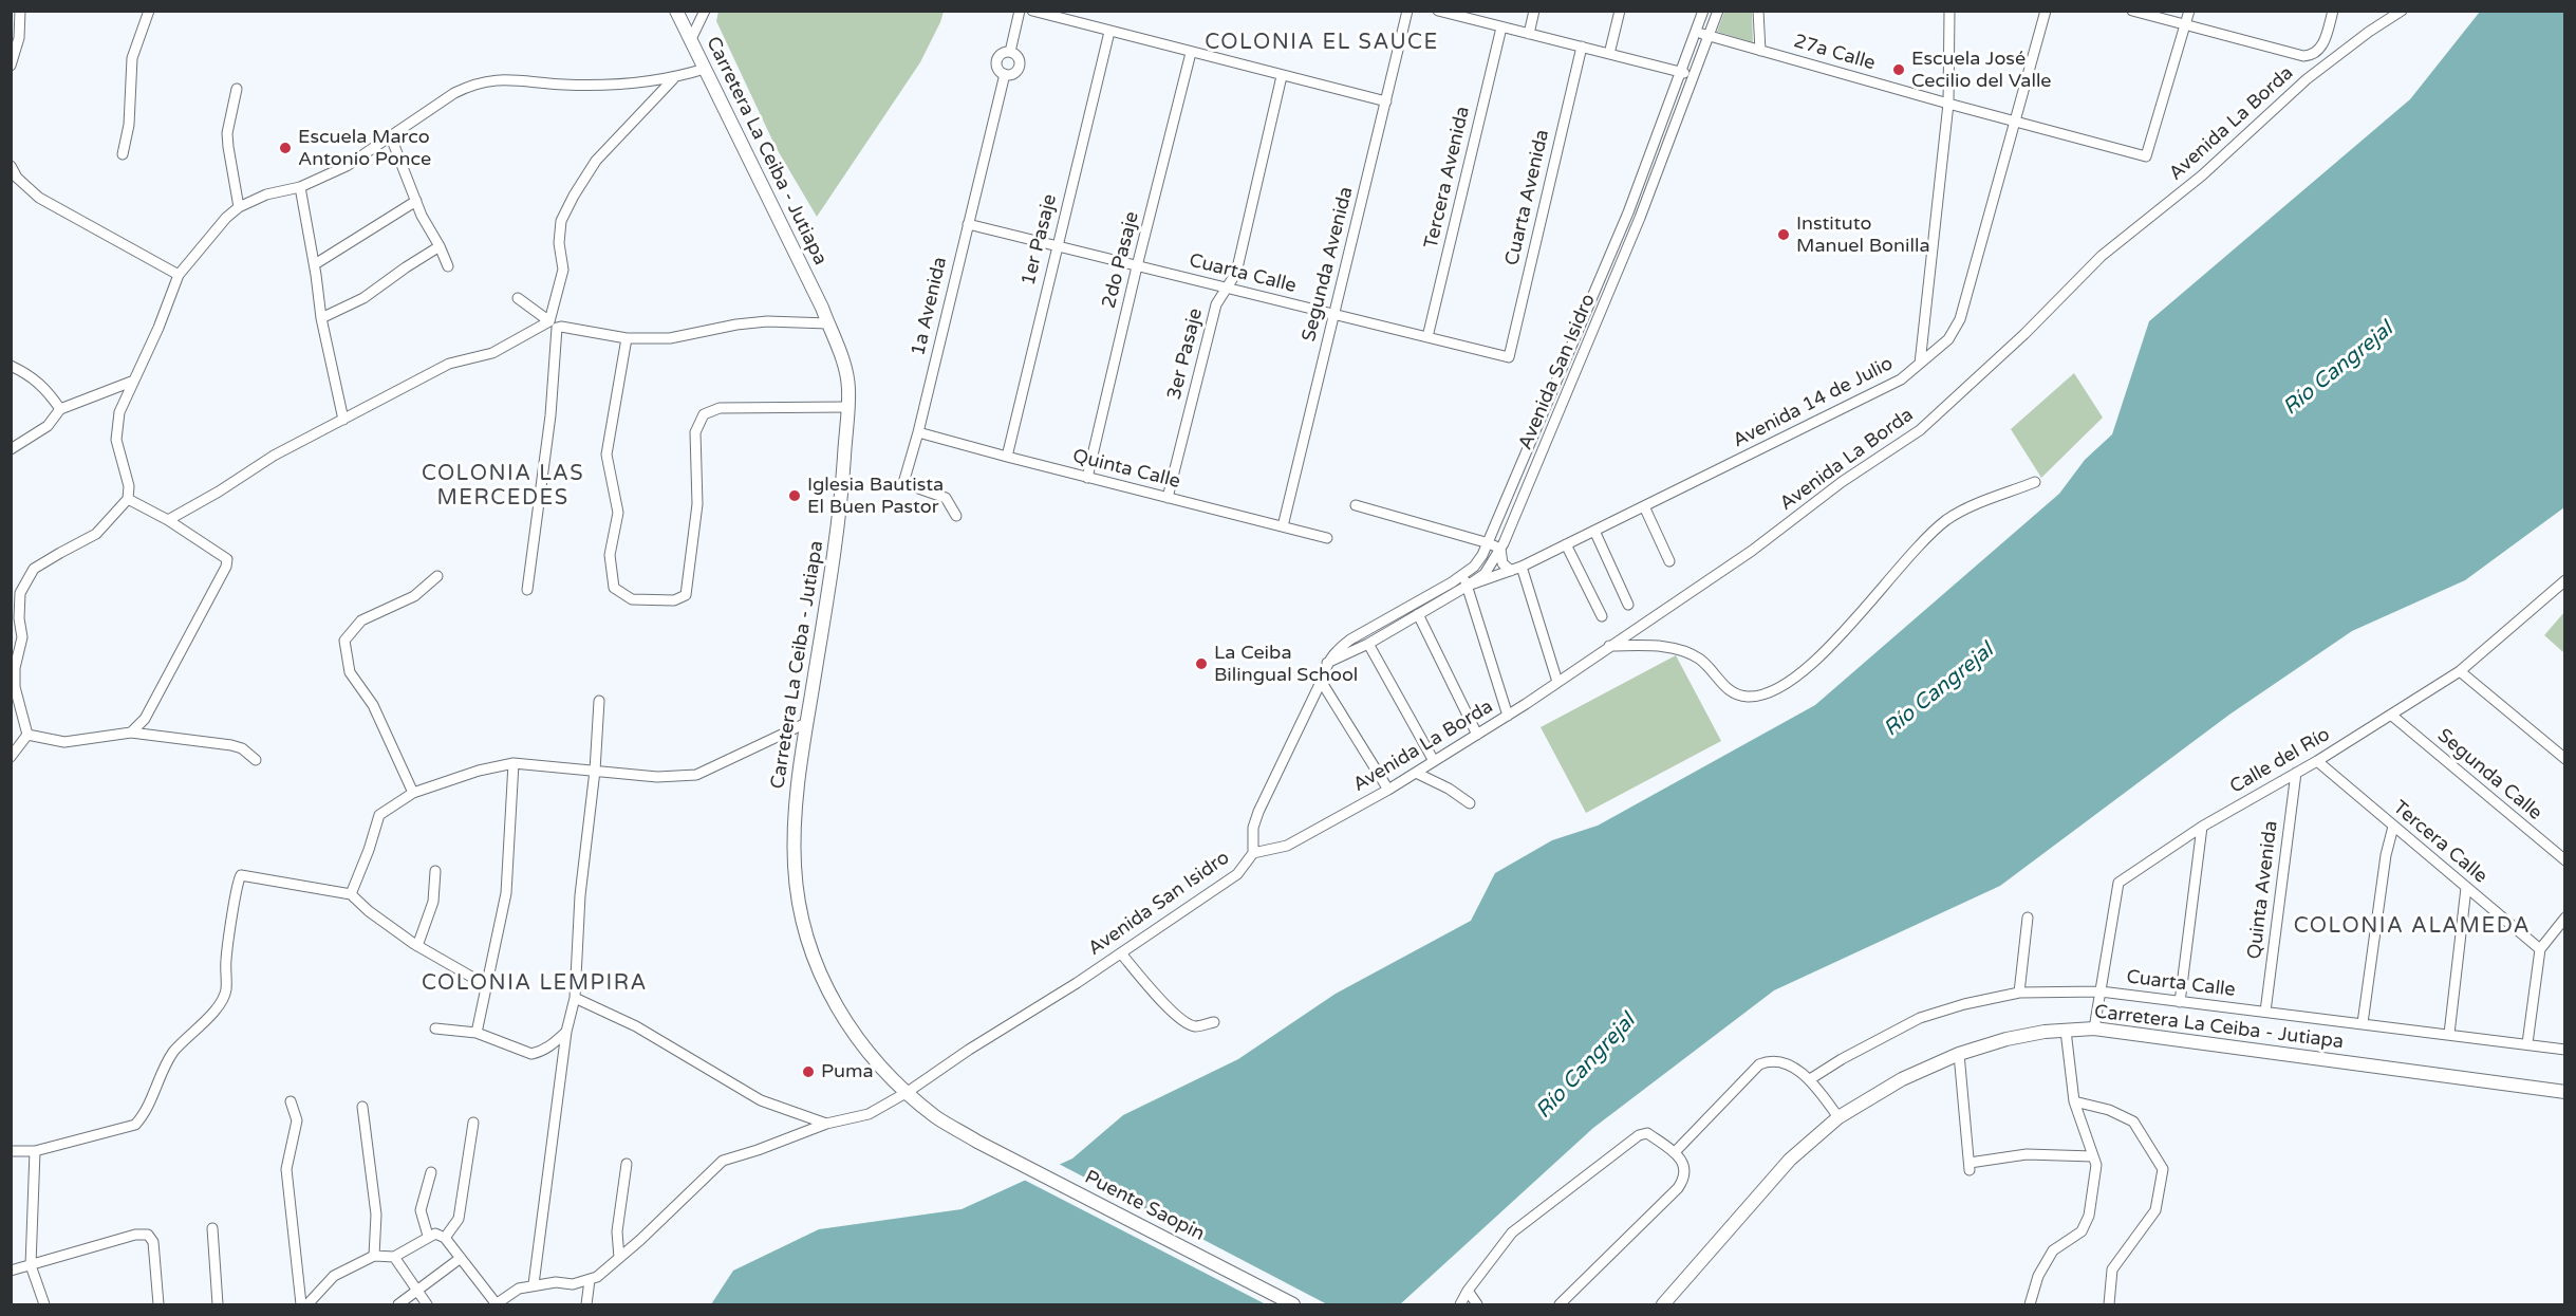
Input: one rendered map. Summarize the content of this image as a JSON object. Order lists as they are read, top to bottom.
{
  "streets": {
    "main road": ["Carretera La Ceiba - Jutiapa", "Puente Saopin"],
    "street": [
      "27a Calle",
      "Avenida La Borda",
      "Tercera Avenida",
      "Cuarta Avenida",
      "1er Pasaje",
      "2do Pasaje",
      "Segunda Avenida",
      "Cuarta Calle",
      "1a Avenida",
      "3er Pasaje",
      "Avenida San Isidro",
      "Avenida 14 de Julio",
      "Quinta Calle",
      "Calle del Río",
      "Segunda Calle",
      "Tercera Calle",
      "Quinta Avenida"
    ]
  },
  "crossings": [
    ["27a Calle", "Avenida San Isidro"],
    ["27a Calle", "Avenida 14 de Julio"],
    ["Avenida La Borda", "Avenida San Isidro"],
    ["Carretera La Ceiba - Jutiapa", "Avenida San Isidro"],
    ["Carretera La Ceiba - Jutiapa", "Puente Saopin"],
    ["Tercera Avenida", "Cuarta Calle"],
    ["Cuarta Avenida", "Cuarta Calle"],
    ["1er Pasaje", "Cuarta Calle"],
    ["1er Pasaje", "Quinta Calle"],
    ["2do Pasaje", "Cuarta Calle"],
    ["2do Pasaje", "Quinta Calle"],
    ["Segunda Avenida", "Cuarta Calle"],
    ["Segunda Avenida", "Quinta Calle"],
    ["Cuarta Calle", "1a Avenida"],
    ["Cuarta Calle", "3er Pasaje"],
    ["Cuarta Calle", "Calle del Río"],
    ["Cuarta Calle", "Quinta Avenida"],
    ["1a Avenida", "Quinta Calle"],
    ["3er Pasaje", "Quinta Calle"],
    ["Avenida San Isidro", "Avenida 14 de Julio"],
    ["Calle del Río", "Segunda Calle"],
    ["Calle del Río", "Tercera Calle"],
    ["Calle del Río", "Quinta Avenida"]
  ],
  "districts": [
    "COLONIA EL SAUCE",
    "COLONIA LAS MERCEDES",
    "COLONIA ALAMEDA",
    "COLONIA LEMPIRA"
  ],
  "water": ["Río Cangrejal"],
  "places": [
    "Escuela José Cecilio del Valle",
    "Escuela Marco Antonio Ponce",
    "Instituto Manuel Bonilla",
    "Iglesia Bautista El Buen Pastor",
    "La Ceiba Bilingual School",
    "Puma"
  ]
}
